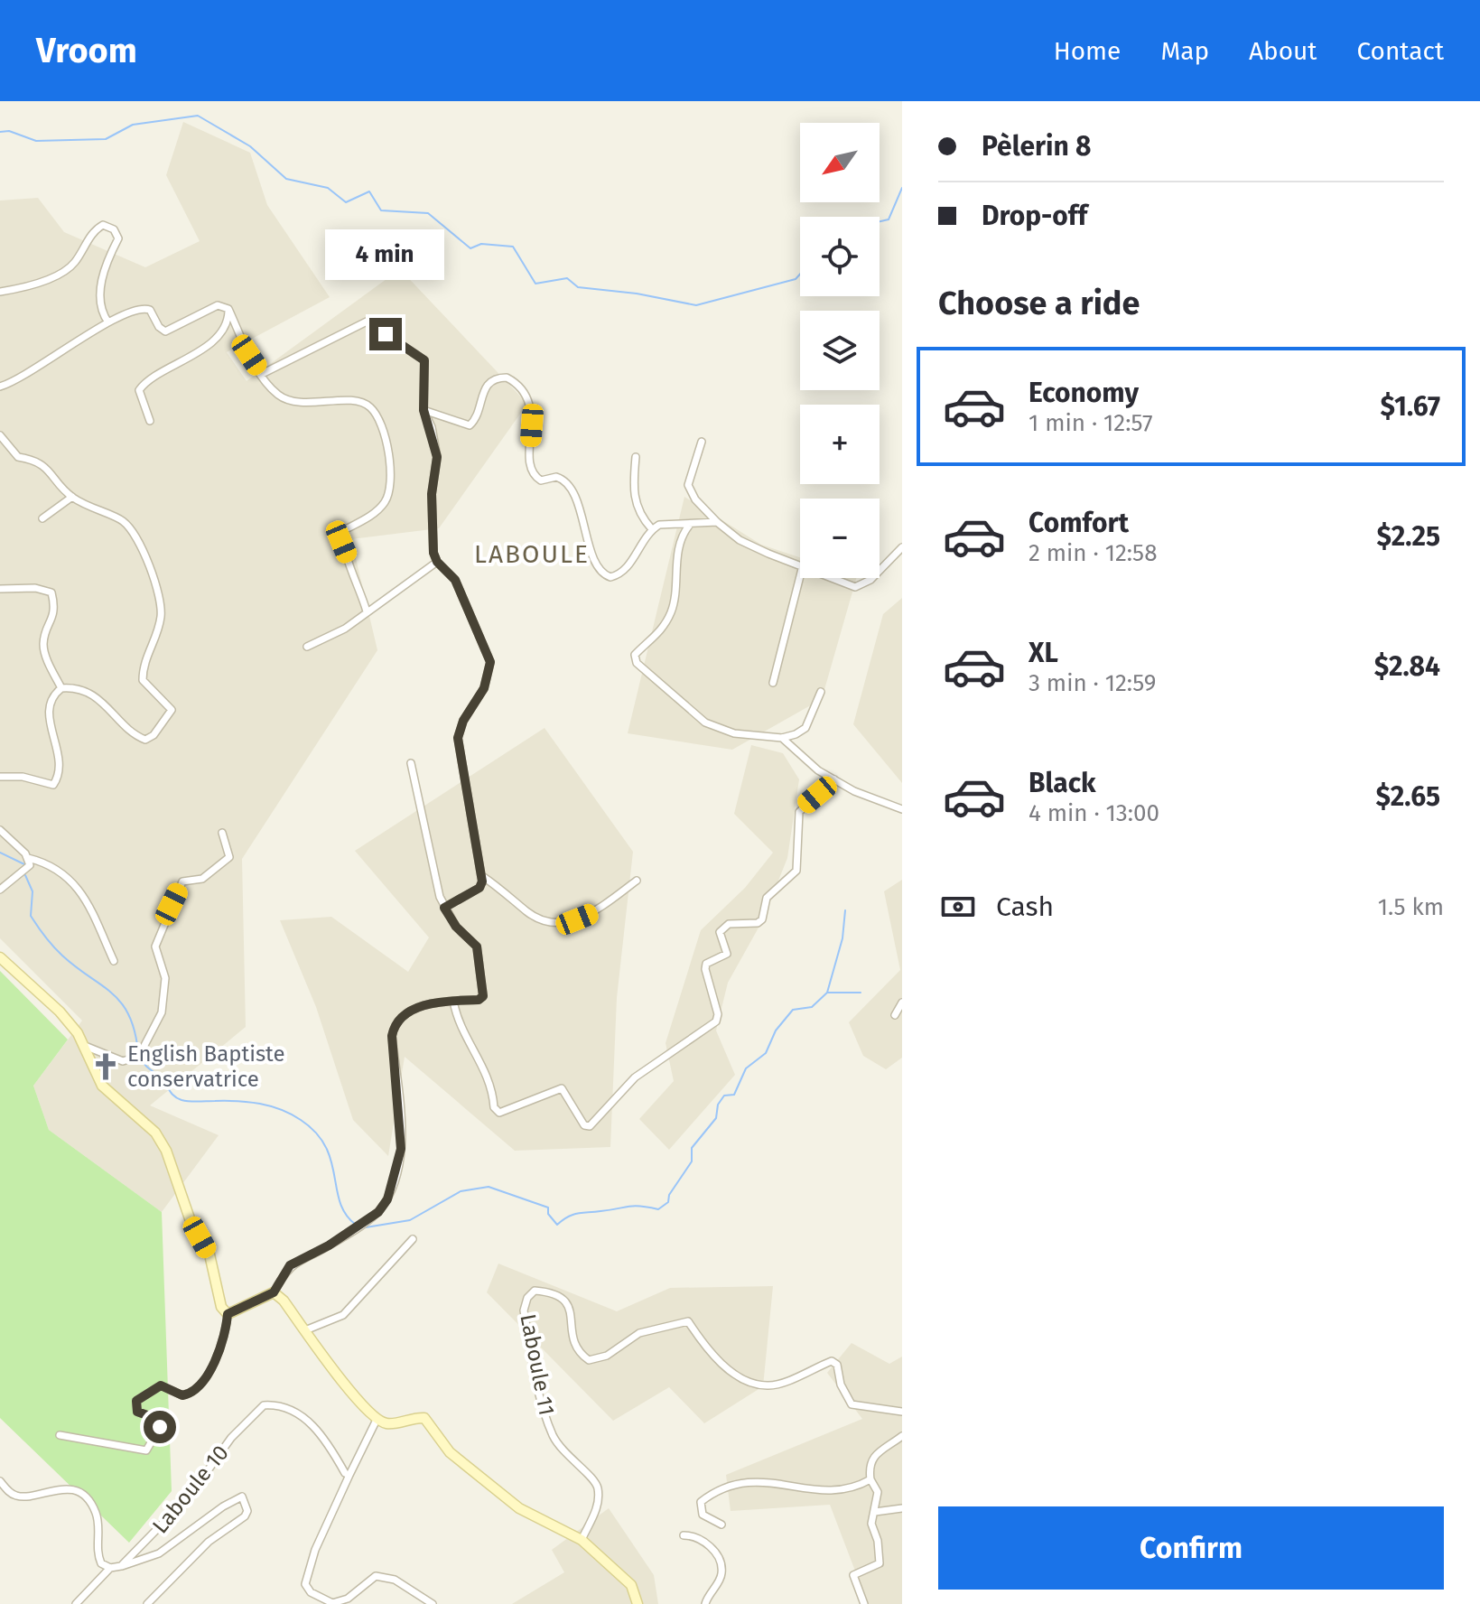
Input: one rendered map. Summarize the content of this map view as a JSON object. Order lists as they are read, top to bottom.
{
  "streets": {
    "street": ["Laboule 11", "Laboule 10"]
  },
  "districts": ["LABOULE"],
  "places": {
    "church": ["English Baptiste conservatrice"]
  },
  "north": "bottom left",
  "page": {
    "header": "Vroom",
    "nav": [
      "Home",
      "Map",
      "About",
      "Contact"
    ],
    "banner": ["Pèlerin 8", "Drop-off"],
    "map_buttons": ["+", "−"],
    "bubble": "4 min",
    "heading": "Choose a ride",
    "list": [
      {
        "name": "Economy",
        "note": "1 min · 12:57",
        "value": "$1.67"
      },
      {
        "name": "Comfort",
        "note": "2 min · 12:58",
        "value": "$2.25"
      },
      {
        "name": "XL",
        "note": "3 min · 12:59",
        "value": "$2.84"
      },
      {
        "name": "Black",
        "note": "4 min · 13:00",
        "value": "$2.65"
      }
    ],
    "pay": ["Cash", "1.5 km"],
    "buttons": "Confirm"
  }
}
